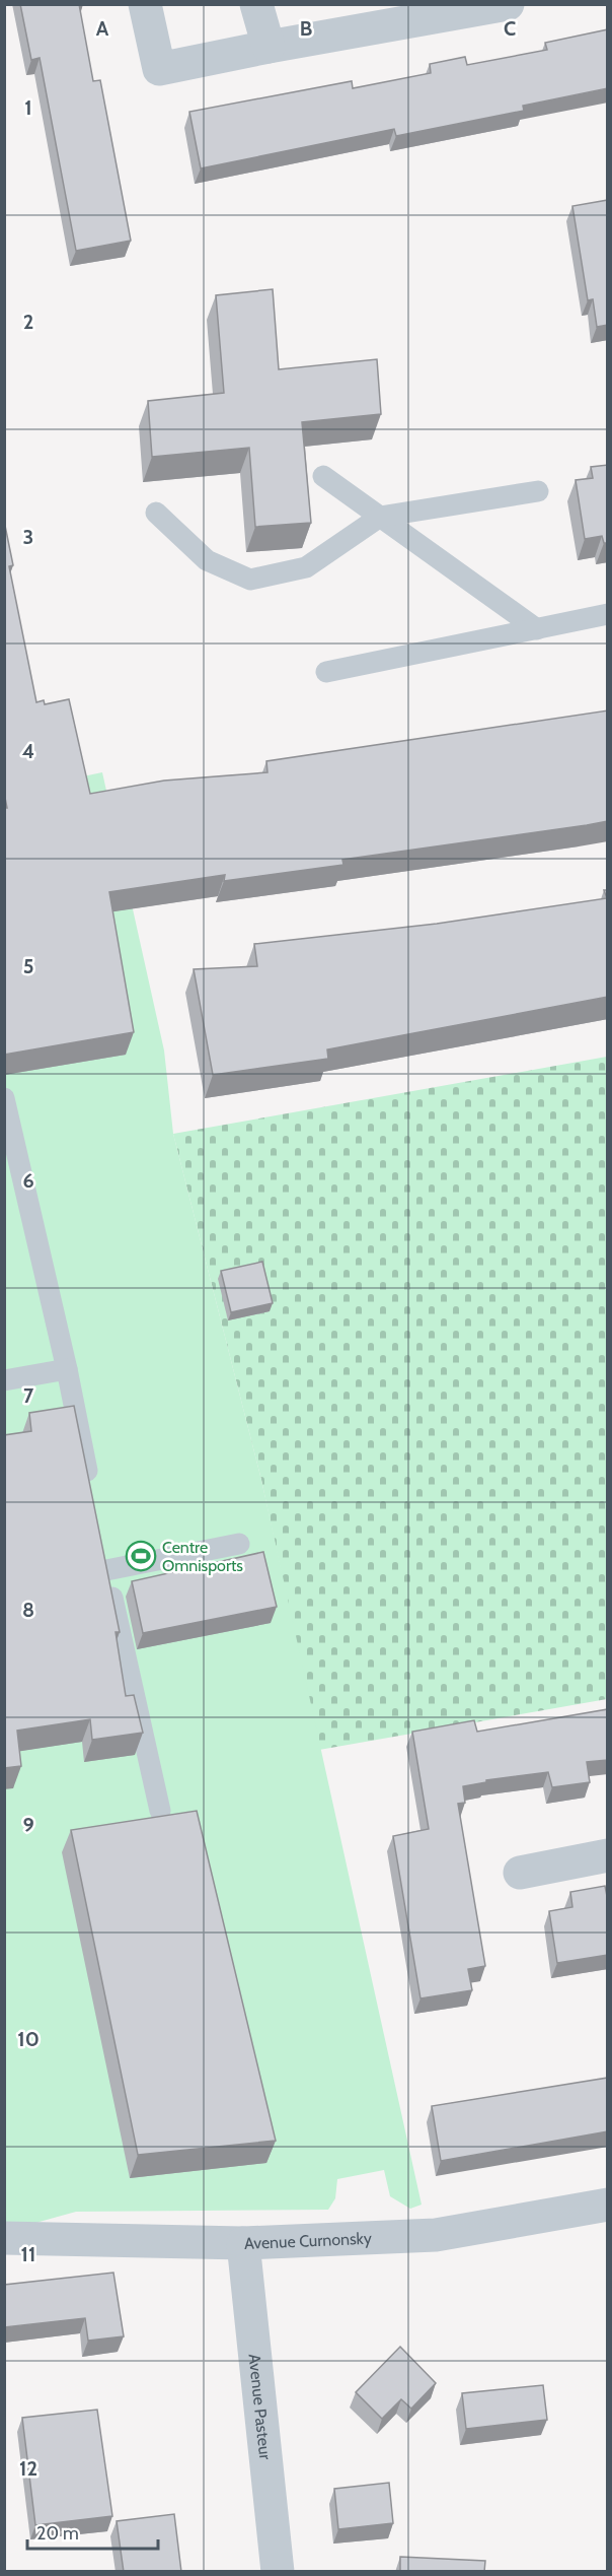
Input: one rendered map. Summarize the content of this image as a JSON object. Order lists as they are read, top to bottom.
{
  "streets": {
    "street": ["Avenue Curnonsky", "Avenue Pasteur"]
  },
  "crossings": [
    ["Avenue Curnonsky", "Avenue Pasteur"]
  ],
  "places": {
    "sports": ["Centre Omnisports"]
  },
  "scale_bar": "20 m",
  "grid": {
    "columns": ["A", "B", "C"],
    "rows": [
      "1",
      "2",
      "3",
      "4",
      "5",
      "6",
      "7",
      "8",
      "9",
      "10",
      "11",
      "12"
    ]
  }
}
